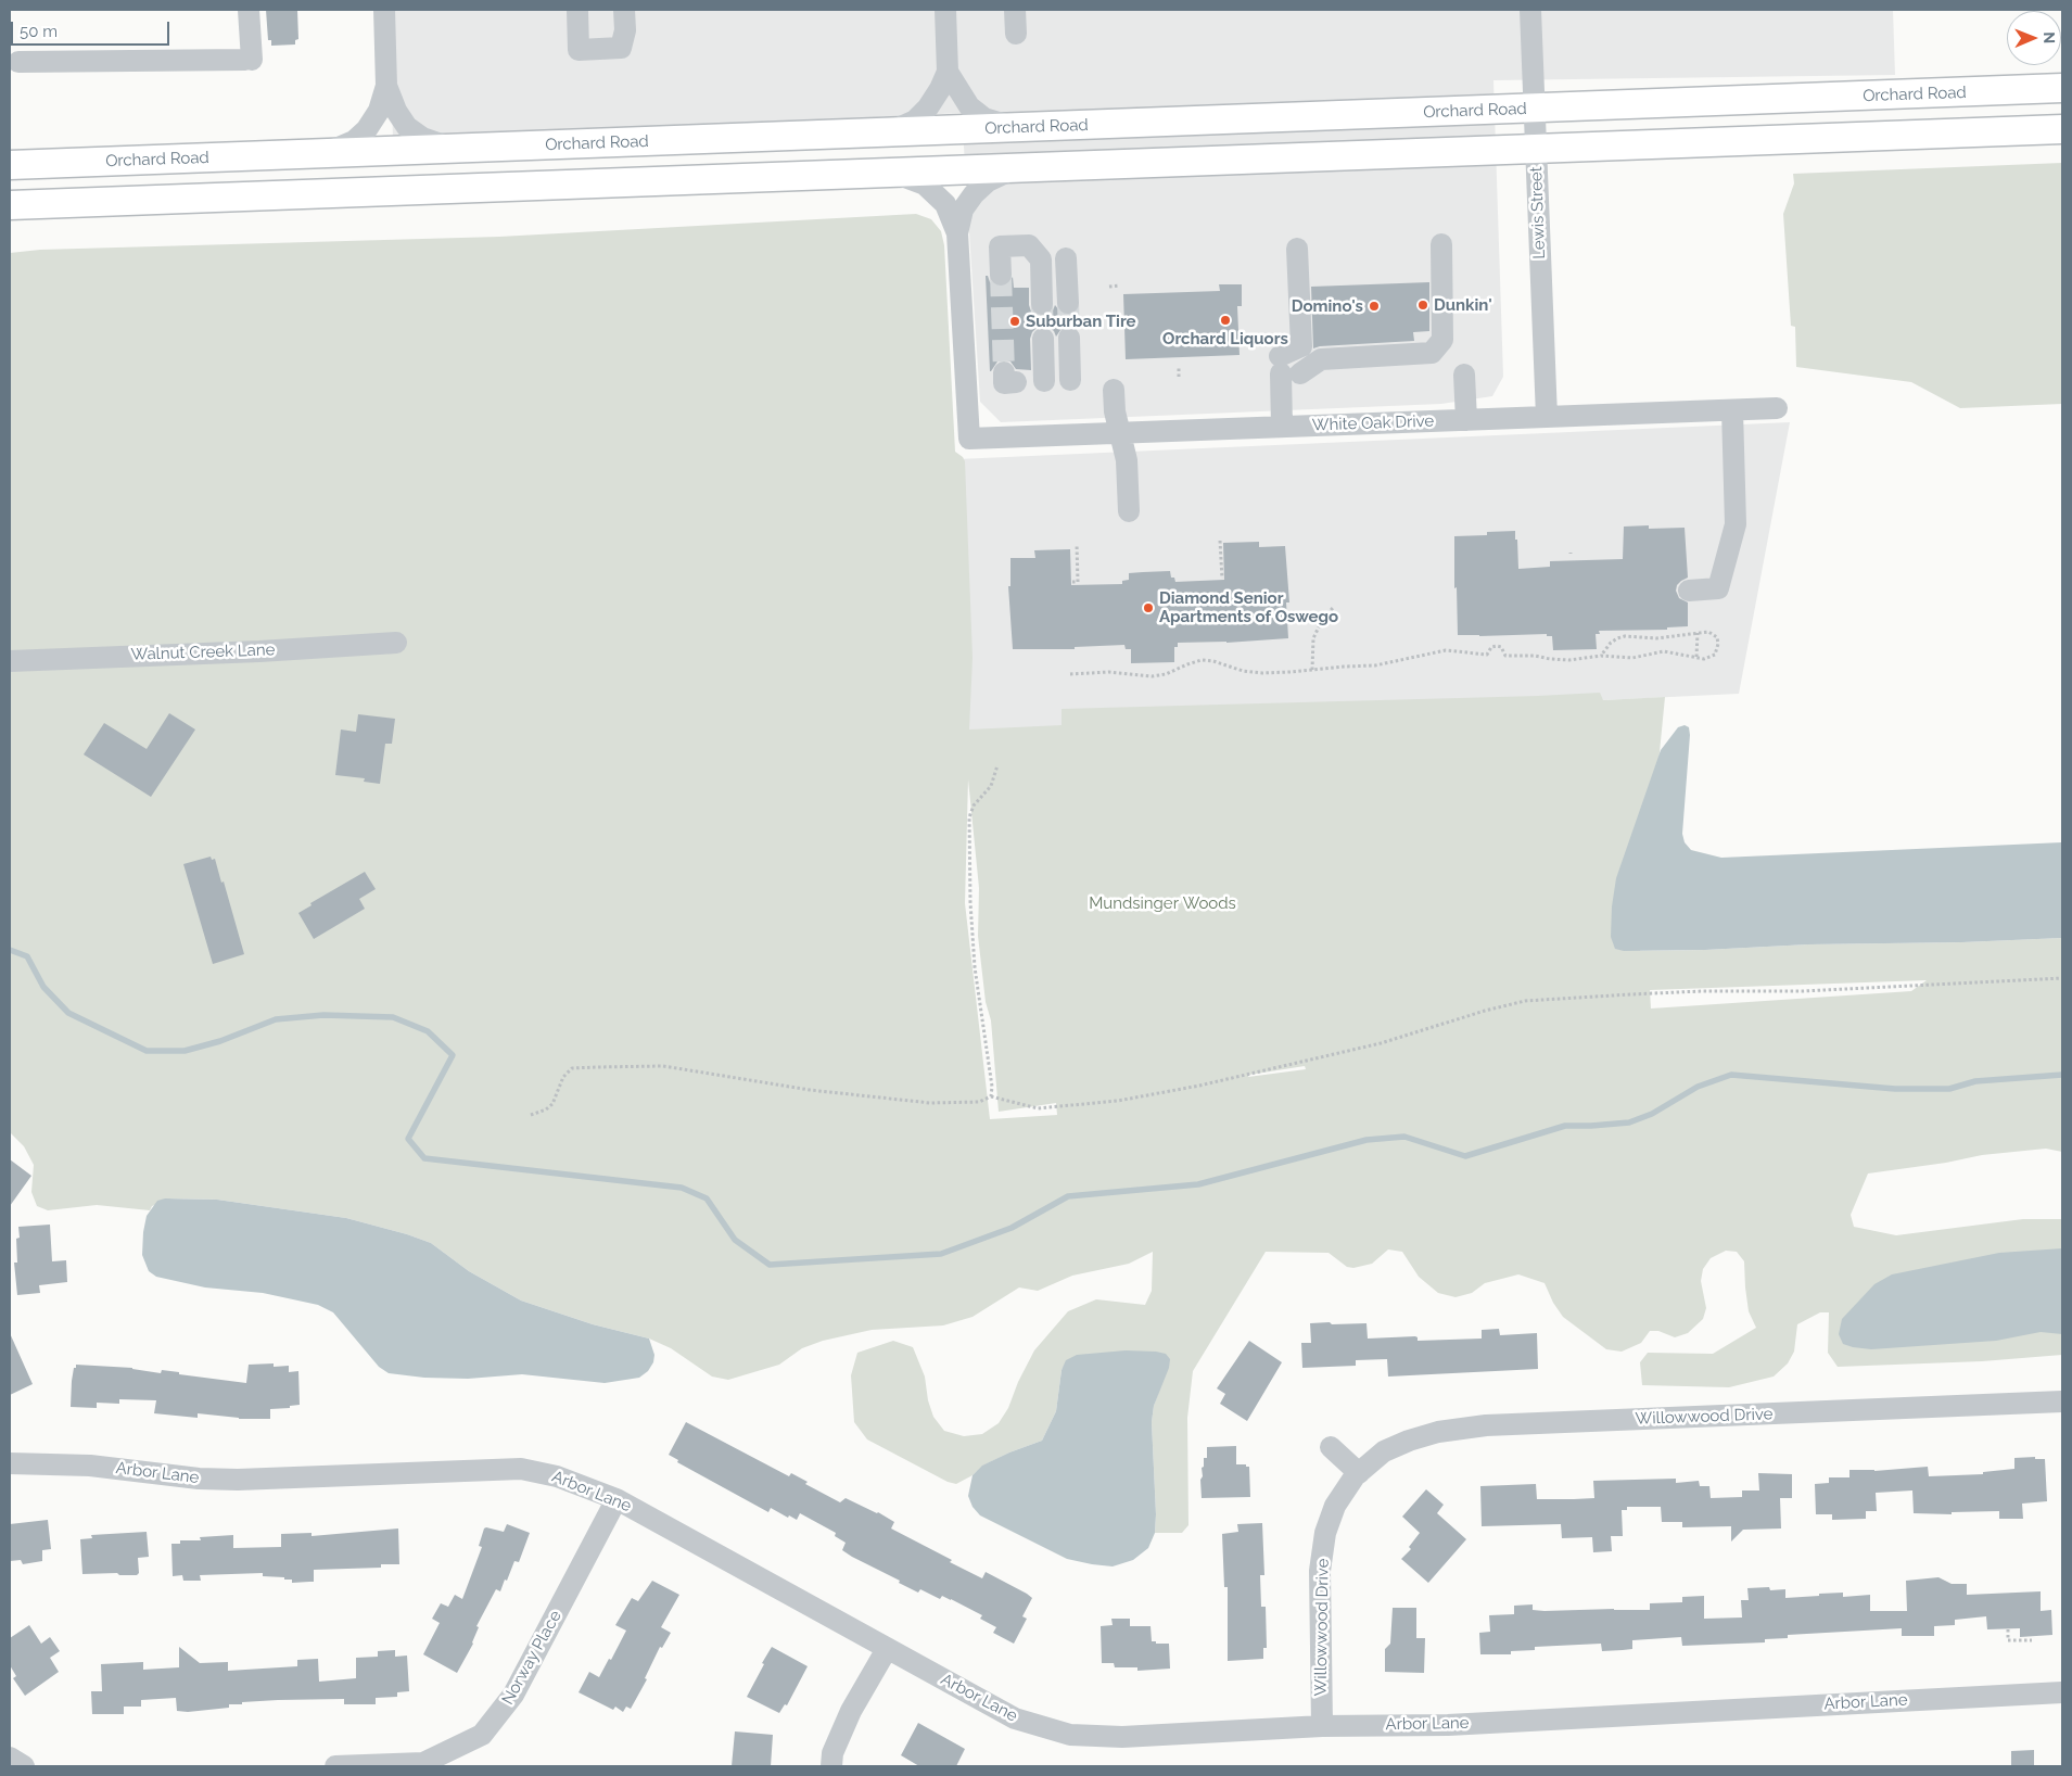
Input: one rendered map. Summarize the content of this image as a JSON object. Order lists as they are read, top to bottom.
{
  "streets": {
    "main road": ["Orchard Road"],
    "street": [
      "Lewis Street",
      "White Oak Drive",
      "Walnut Creek Lane",
      "Willowwood Drive",
      "Arbor Lane",
      "Norway Place"
    ]
  },
  "crossings": [
    ["Orchard Road", "Lewis Street"],
    ["Lewis Street", "White Oak Drive"],
    ["Willowwood Drive", "Arbor Lane"],
    ["Arbor Lane", "Norway Place"]
  ],
  "parks": ["Mundsinger Woods"],
  "places": [
    "Dunkin'",
    "Domino's",
    "Orchard Liquors",
    "Suburban Tire",
    "Diamond Senior Apartments of Oswego"
  ],
  "scale_bar": "50 m",
  "north": "right"
}
